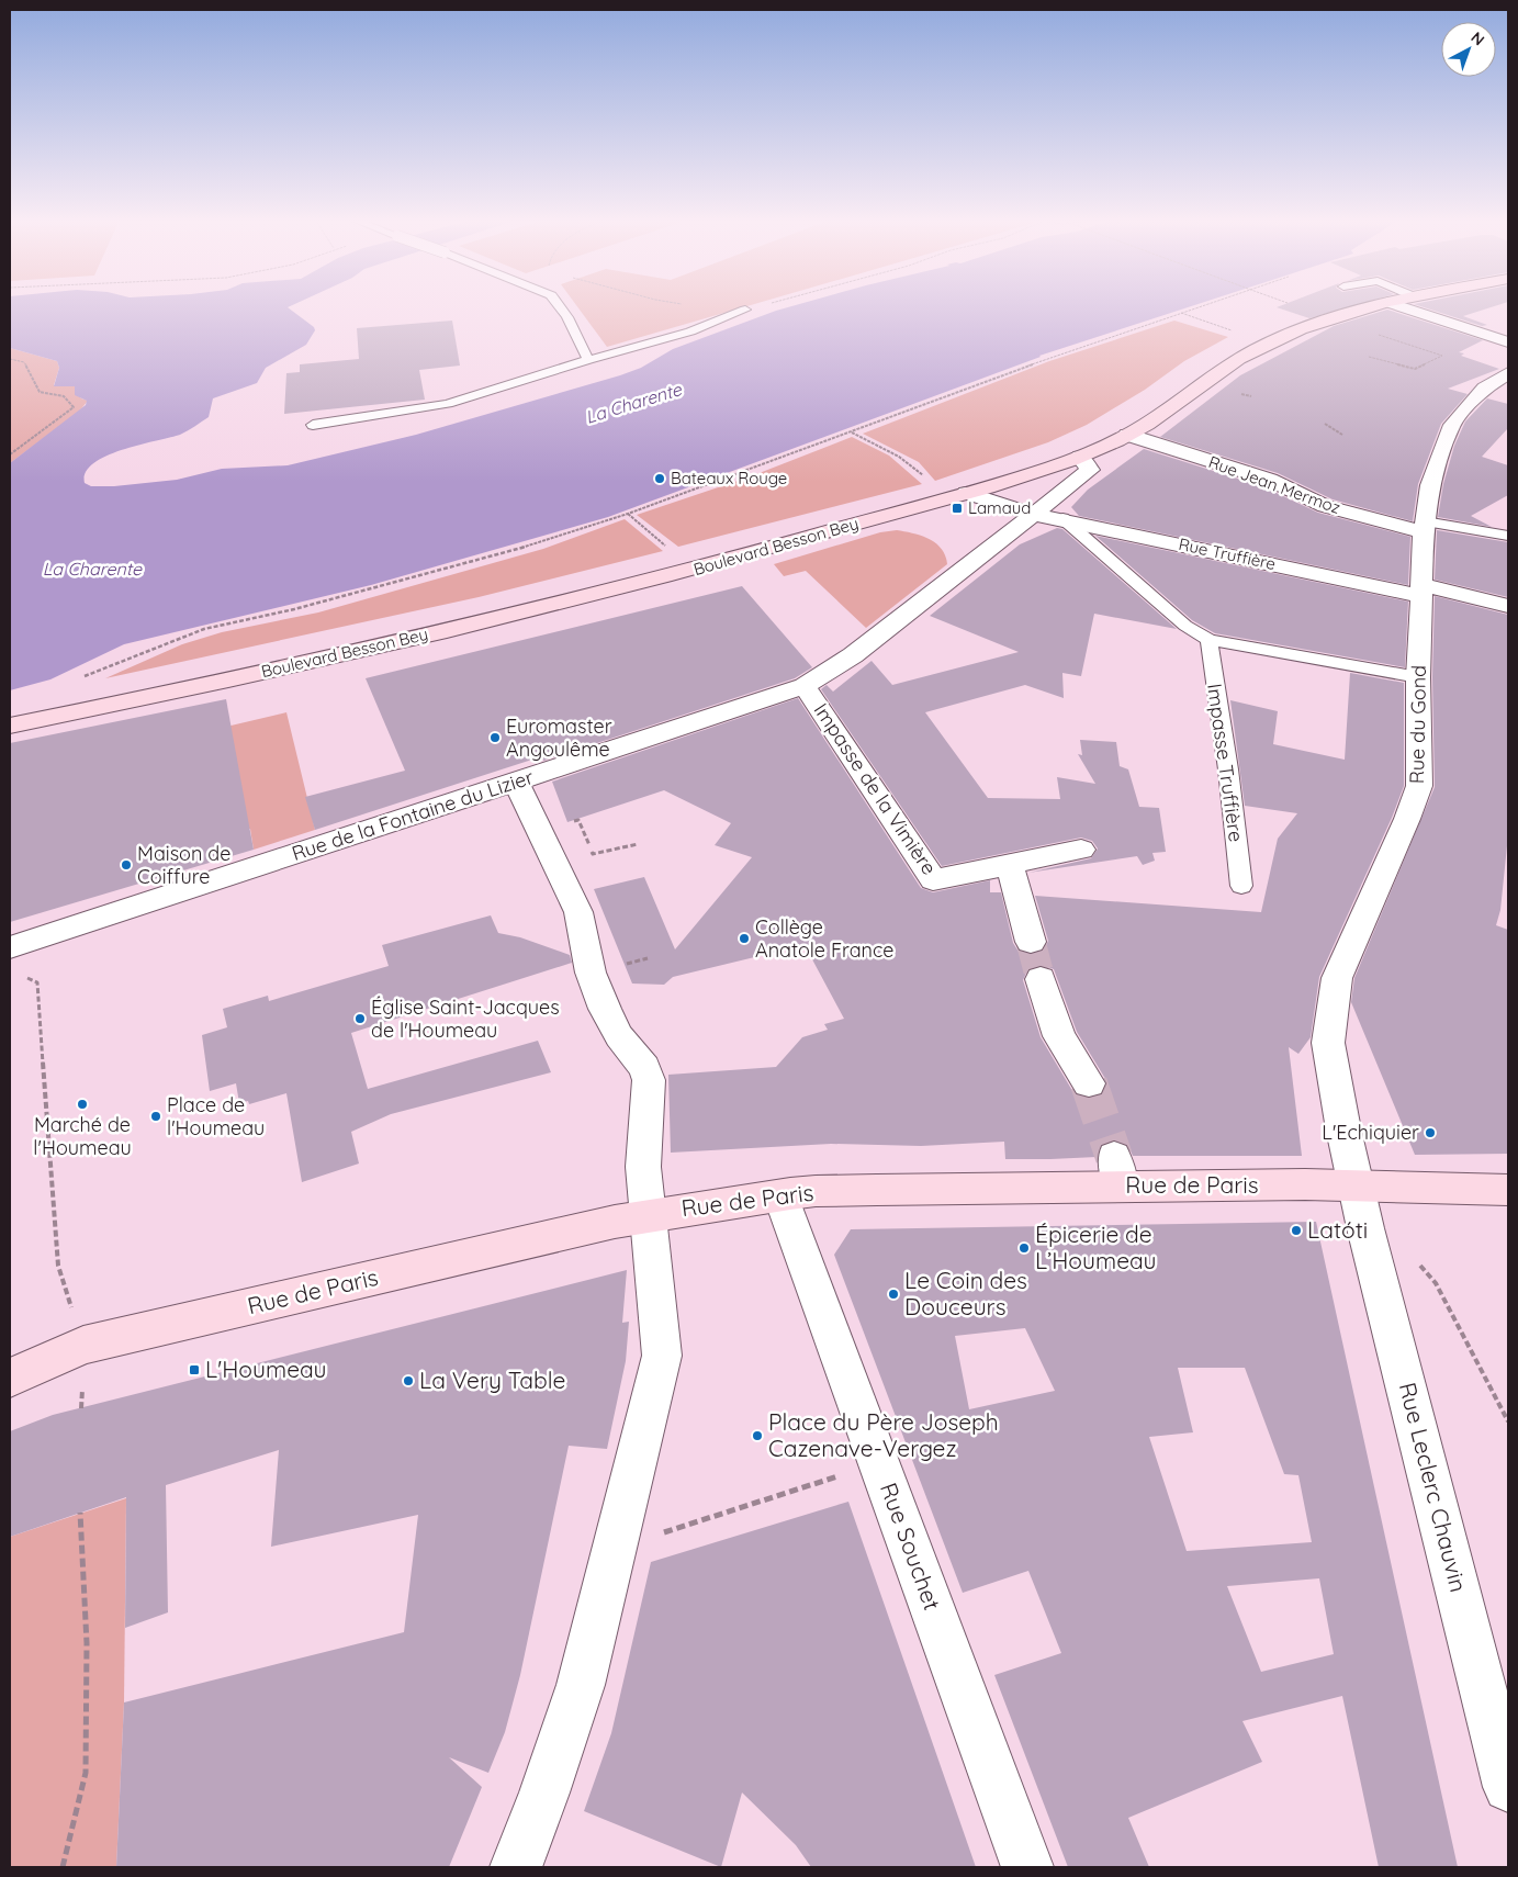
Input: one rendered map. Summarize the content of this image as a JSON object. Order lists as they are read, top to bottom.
{
  "streets": {
    "main road": ["Boulevard Besson Bey", "Rue de Paris"],
    "street": [
      "Rue Jean Mermoz",
      "Rue Truffière",
      "Rue du Gond",
      "Impasse de la Vimière",
      "Rue de la Fontaine du Lizier",
      "Rue Leclerc Chauvin",
      "Rue Souchet"
    ],
    "lane": ["Impasse Truffière"]
  },
  "crossings": [
    ["Rue Jean Mermoz", "Boulevard Besson Bey"],
    ["Rue Jean Mermoz", "Rue du Gond"],
    ["Boulevard Besson Bey", "Rue Truffière"],
    ["Boulevard Besson Bey", "Rue de la Fontaine du Lizier"],
    ["Rue Truffière", "Rue du Gond"],
    ["Rue Truffière", "Rue de la Fontaine du Lizier"],
    ["Rue du Gond", "Rue de Paris"],
    ["Rue du Gond", "Rue Leclerc Chauvin"],
    ["Impasse de la Vimière", "Rue de la Fontaine du Lizier"],
    ["Rue de Paris", "Rue Leclerc Chauvin"],
    ["Rue de Paris", "Rue Souchet"]
  ],
  "water": ["La Charente"],
  "places": {
    "other": [
      "Bateaux Rouge",
      "Euromaster Angoulême",
      "Maison de Coiffure",
      "Collège Anatole France",
      "Église Saint-Jacques de l'Houmeau",
      "Marché de l'Houmeau",
      "Place de l'Houmeau",
      "L'Echiquier",
      "Latóti",
      "Épicerie de L’Houmeau",
      "Le Coin des Douceurs",
      "La Very Table",
      "Place du Père Joseph Cazenave-Vergez"
    ],
    "transit": ["Lamaud", "L'Houmeau"]
  },
  "north": "top right"
}
